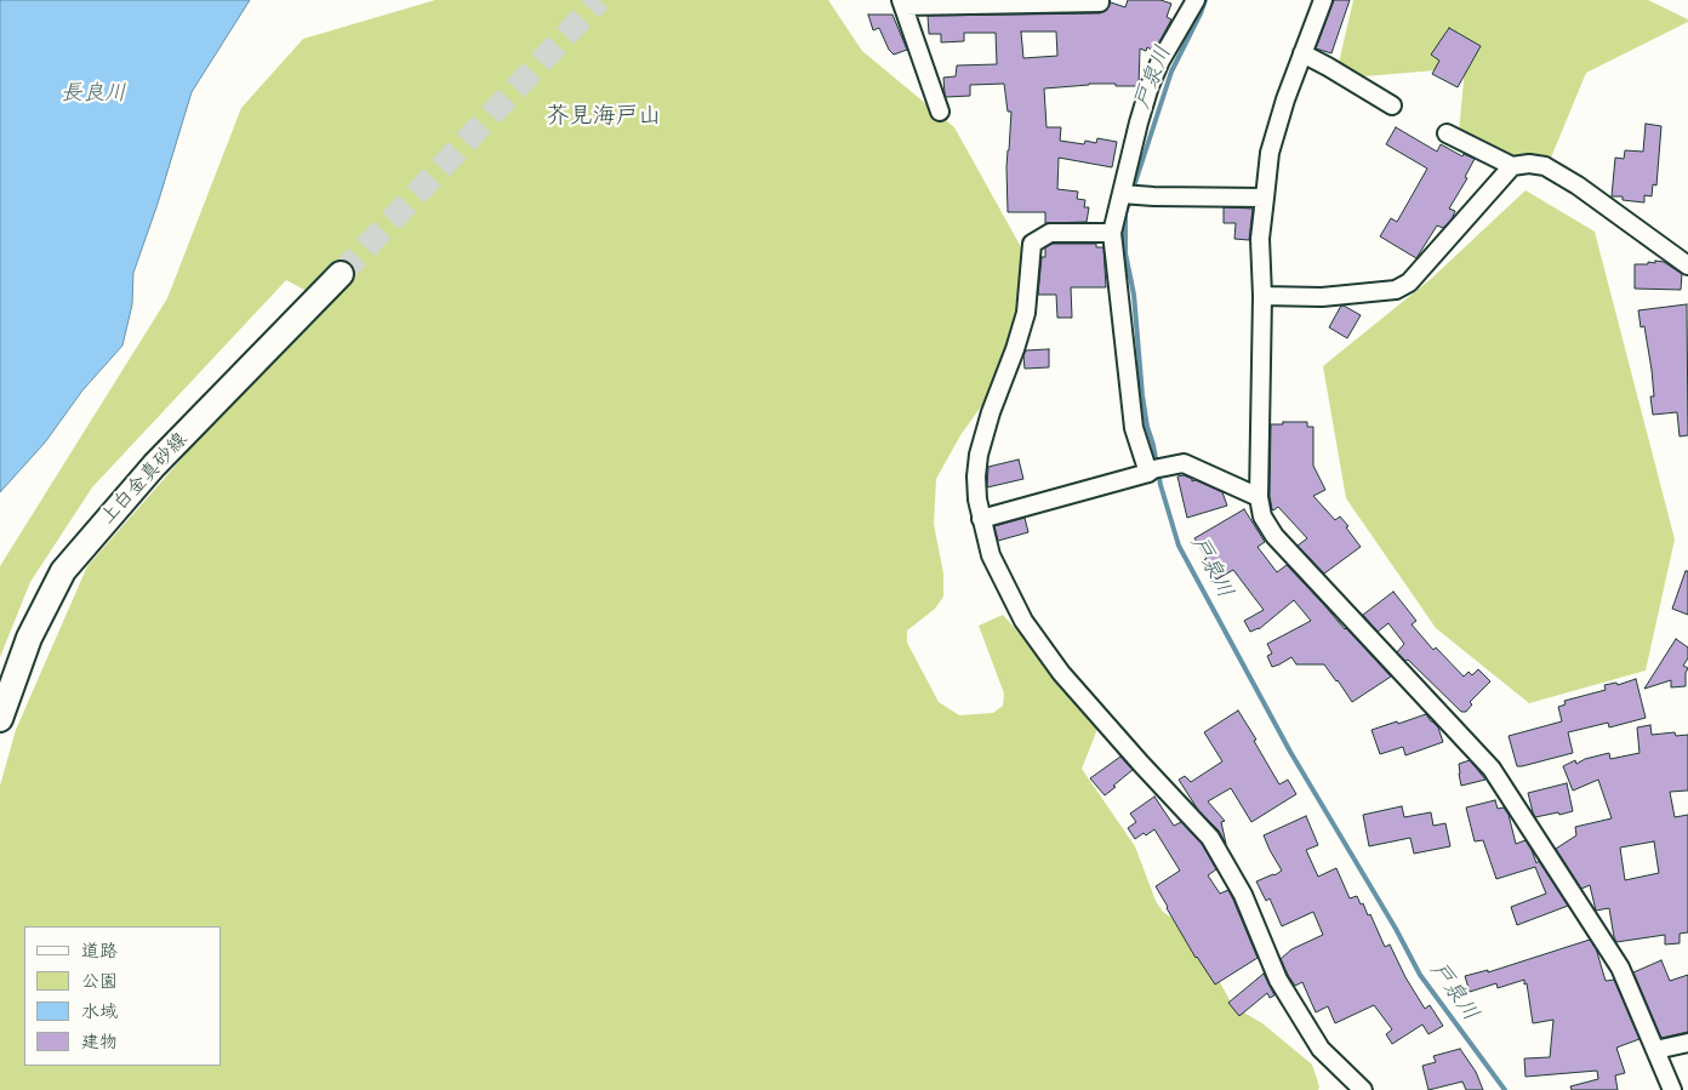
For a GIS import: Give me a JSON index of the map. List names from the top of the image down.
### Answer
{
  "streets": {
    "main road": ["上白金真砂線"]
  },
  "districts": ["芥見海戸山"],
  "water": ["戸泉川", "長良川"],
  "legend": [
    "道路",
    "公園",
    "水域",
    "建物"
  ]
}
